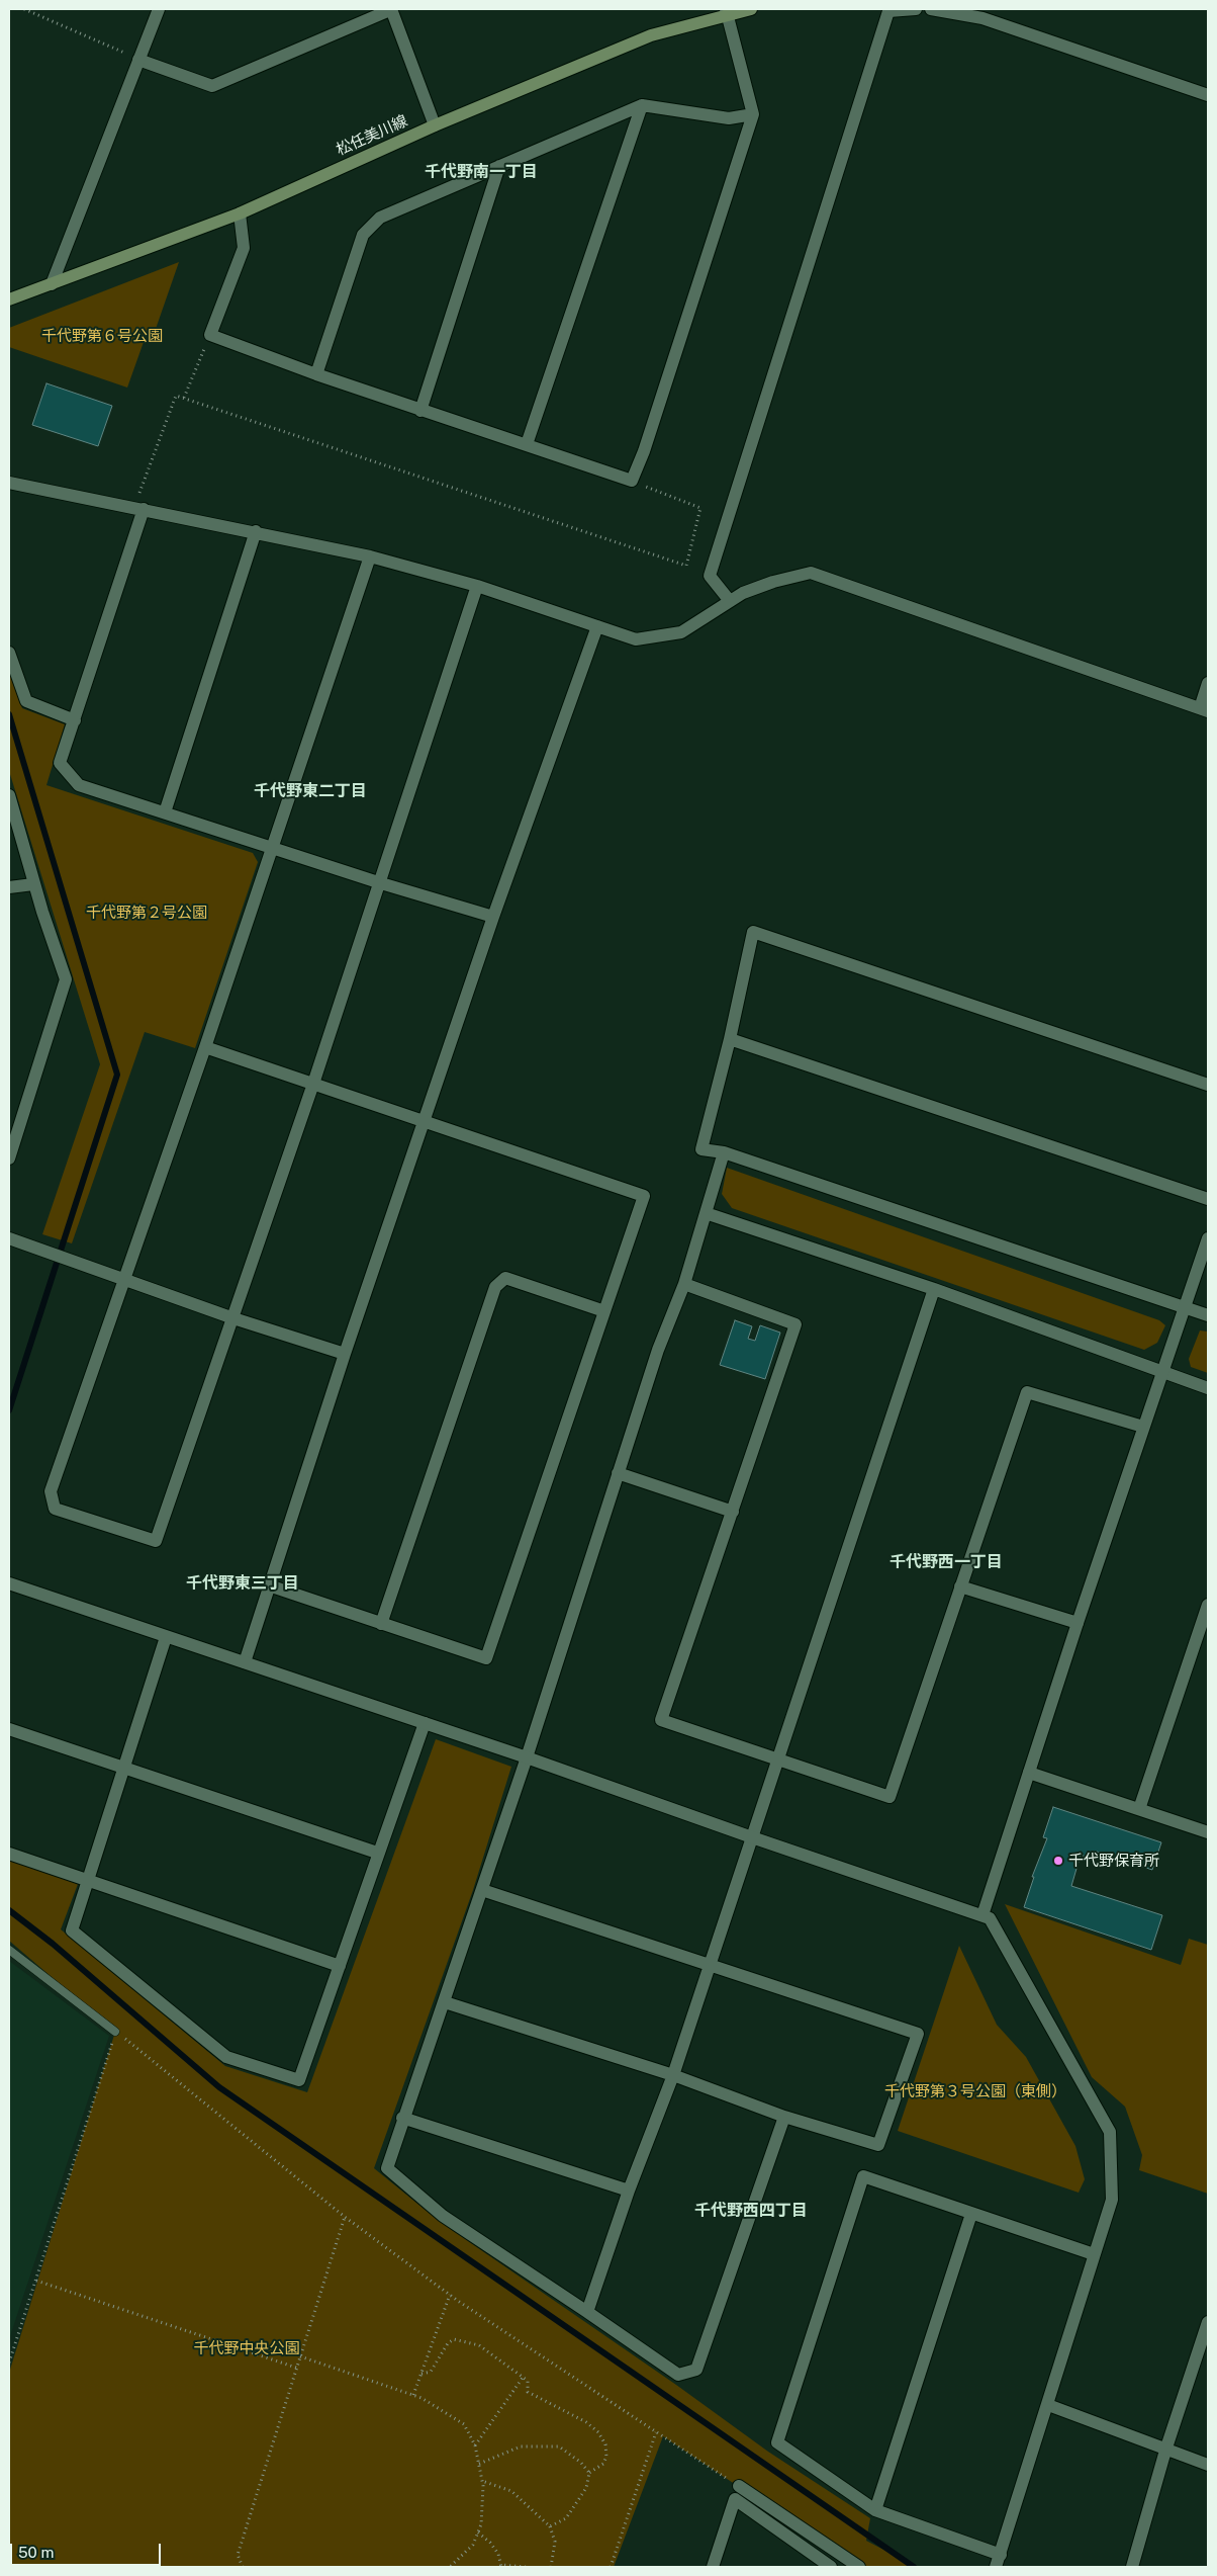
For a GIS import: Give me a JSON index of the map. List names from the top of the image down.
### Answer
{
  "streets": {
    "main road": ["松任美川線"]
  },
  "districts": [
    "千代野南一丁目",
    "千代野東二丁目",
    "千代野西一丁目",
    "千代野東三丁目",
    "千代野西四丁目"
  ],
  "parks": [
    "千代野第６号公園",
    "千代野第２号公園",
    "千代野第３号公園（東側）",
    "千代野中央公園"
  ],
  "places": ["千代野保育所"],
  "scale_bar": "50 m"
}
